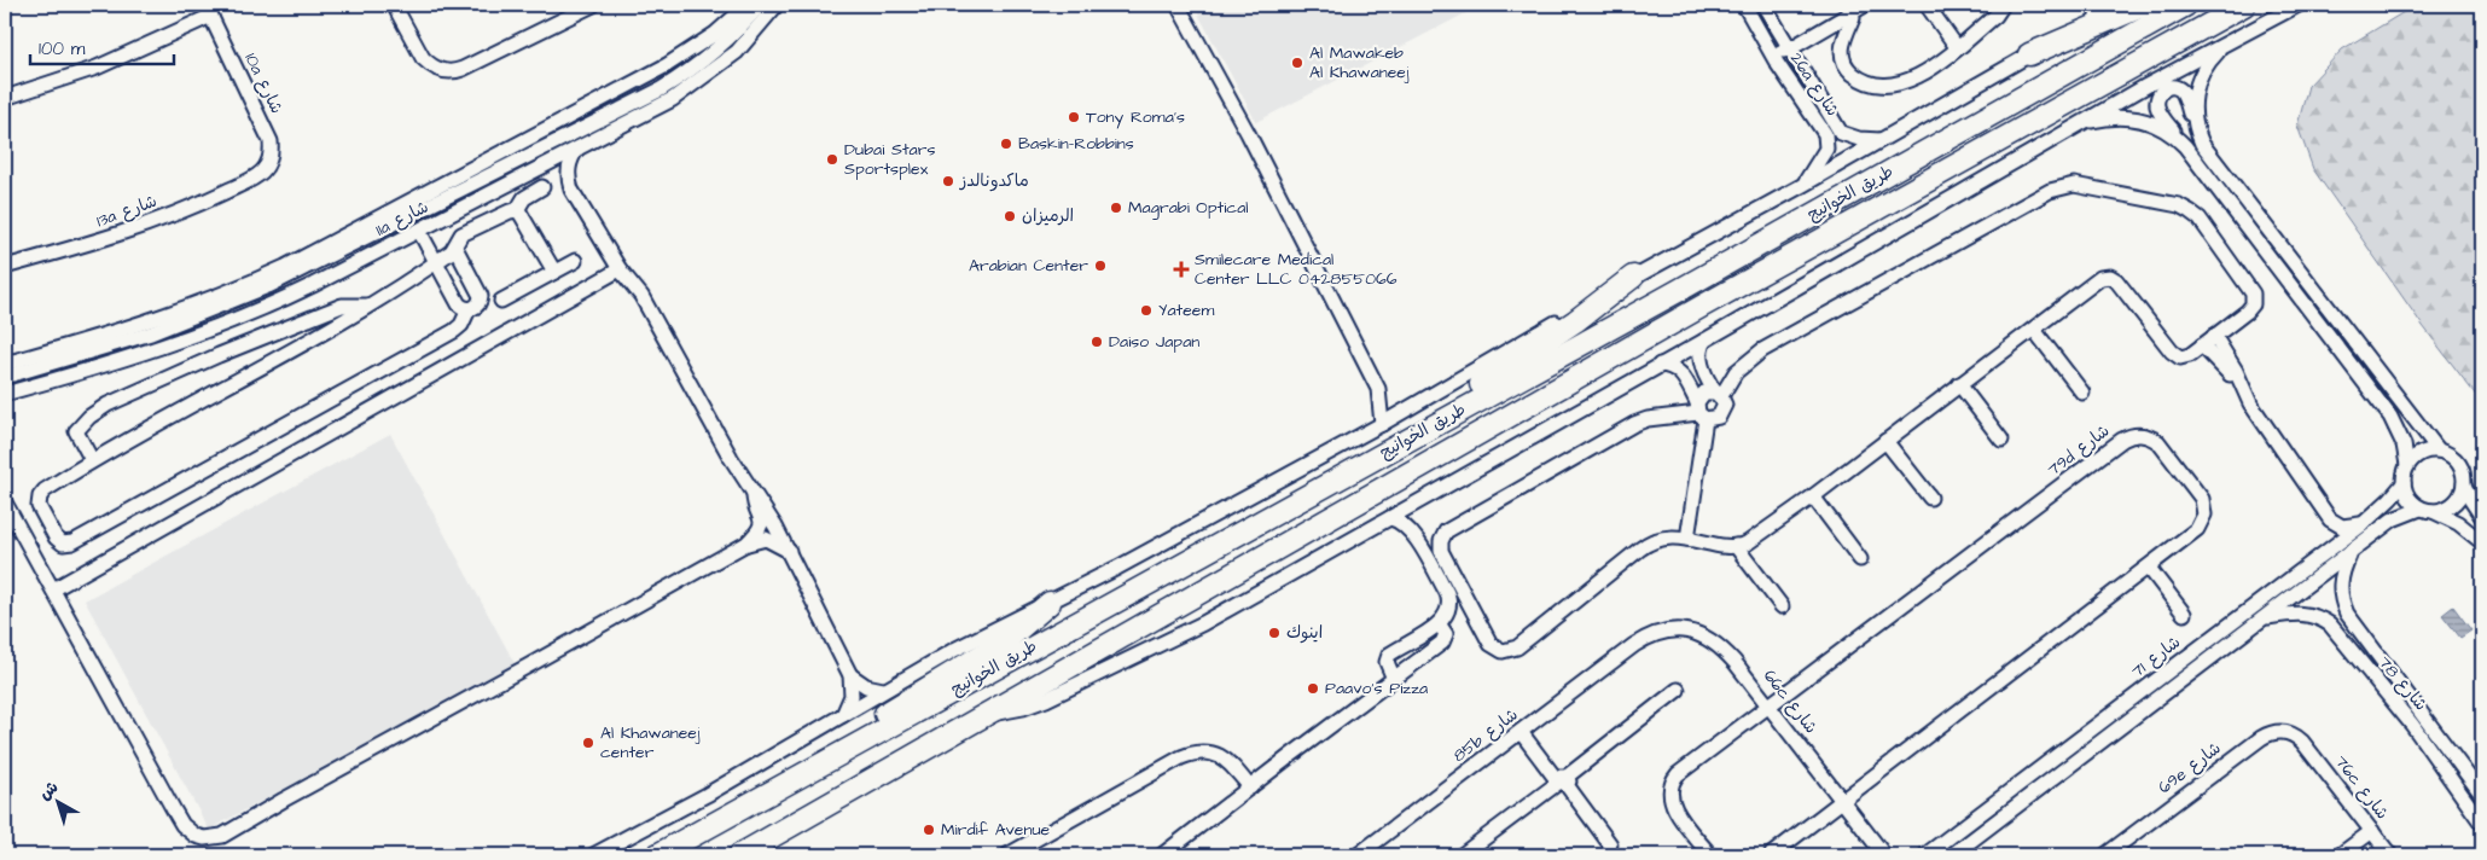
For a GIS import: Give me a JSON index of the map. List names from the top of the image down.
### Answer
{
  "streets": {
    "highway": ["طريق الخوانيج"],
    "street": [
      "10a شارع",
      "26a شارع",
      "13a شارع",
      "11a شارع",
      "79d شارع",
      "شارع 71",
      "شارع 78",
      "66c شارع",
      "85b شارع",
      "69e شارع",
      "76c شارع"
    ]
  },
  "crossings": [
    ["10a شارع", "13a شارع"],
    ["79d شارع", "66c شارع"],
    ["شارع 71", "شارع 78"],
    ["66c شارع", "85b شارع"],
    ["69e شارع", "76c شارع"]
  ],
  "places": {
    "other": [
      "Al Mawakeb Al Khawaneej",
      "Tony Roma's",
      "Baskin-Robbins",
      "Dubai Stars Sportsplex",
      "ماكدونالدز",
      "Magrabi Optical",
      "الرميزان",
      "Arabian Center",
      "Yateem",
      "Daiso Japan",
      "اينوك",
      "Paavo's Pizza",
      "Al Khawaneej center",
      "Mirdif Avenue"
    ],
    "health": ["Smilecare Medical Center LLC 042855066"]
  },
  "scale_bar": "100 m",
  "north": "top left"
}
